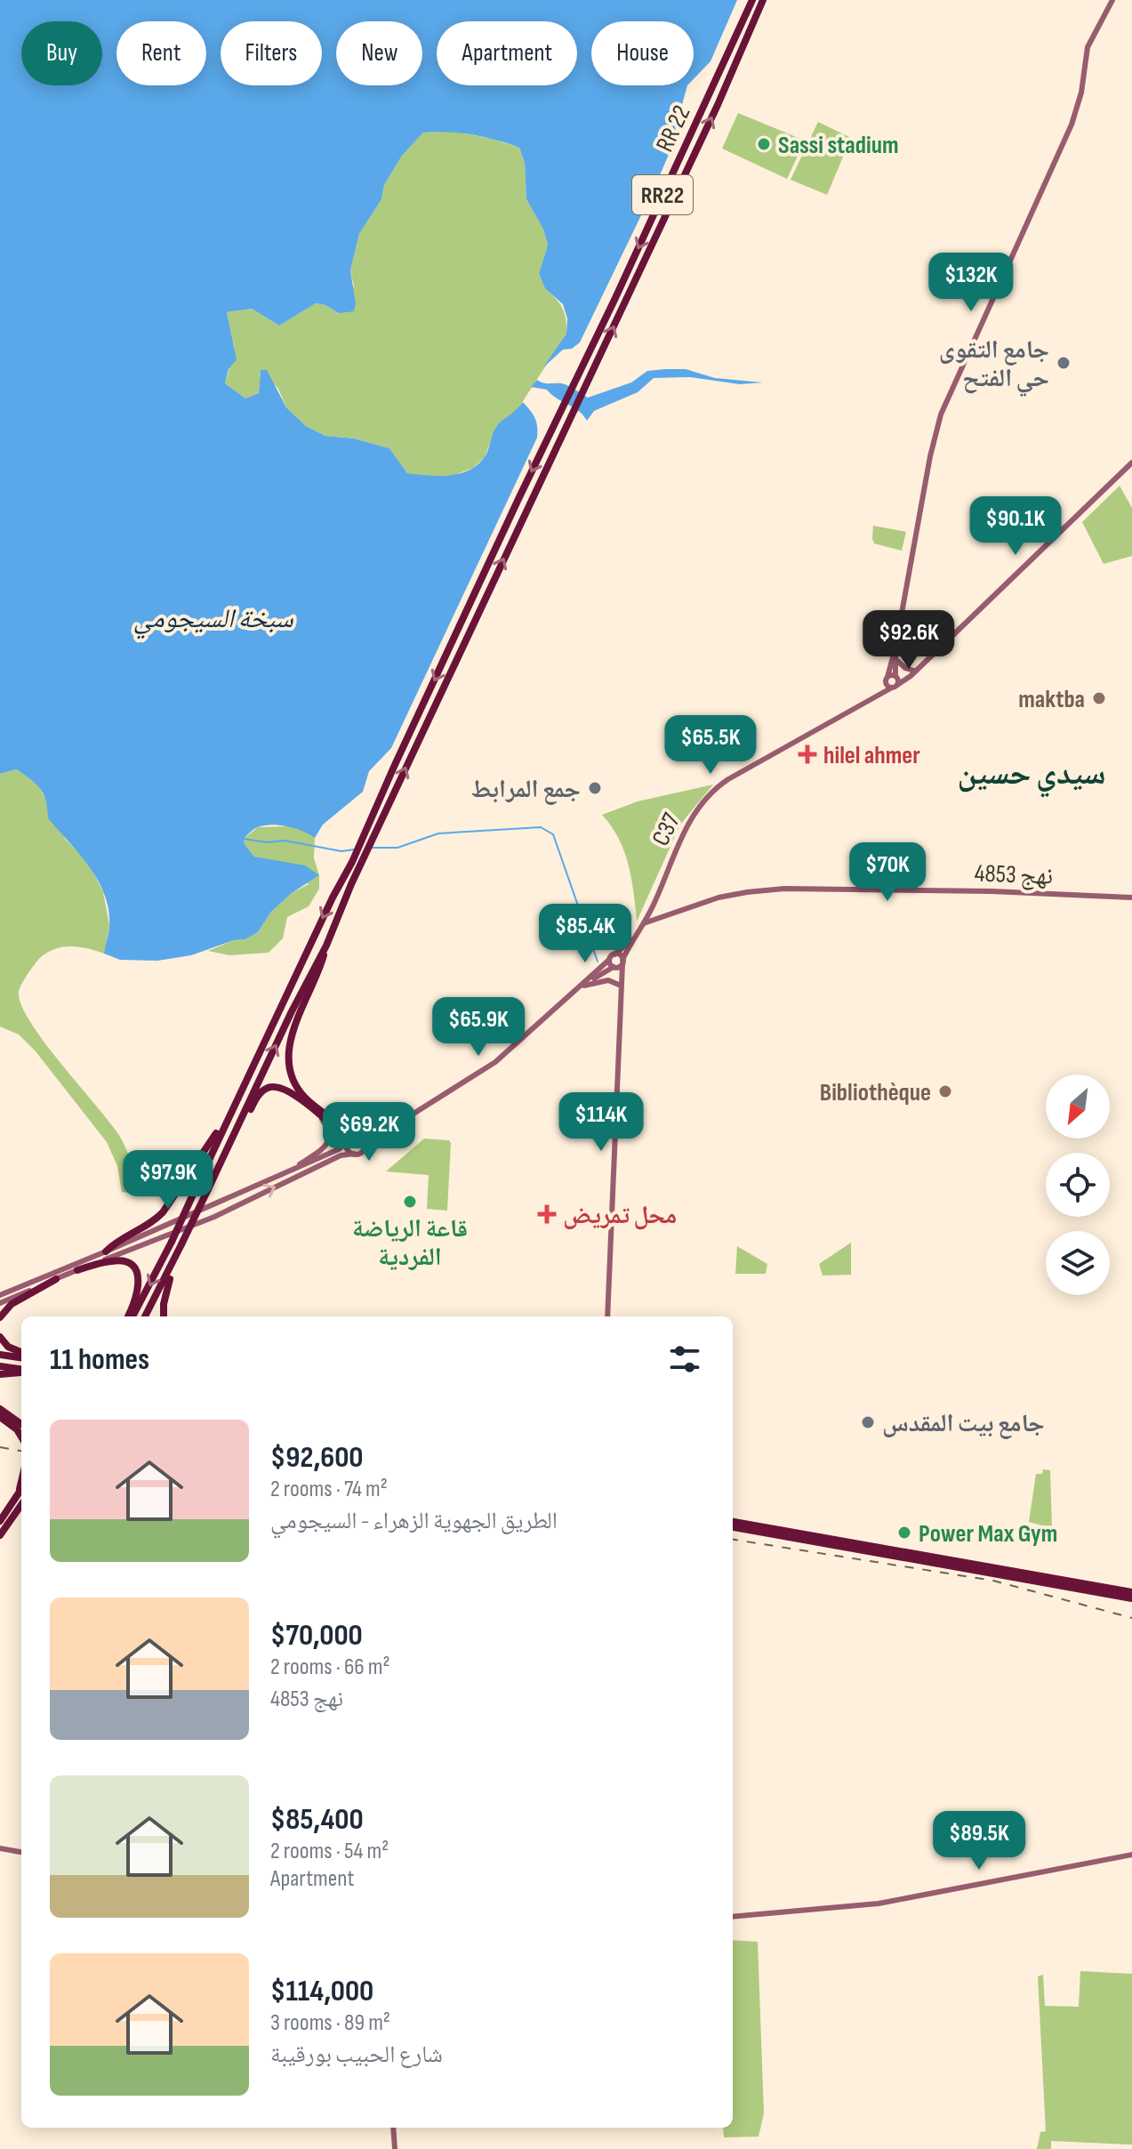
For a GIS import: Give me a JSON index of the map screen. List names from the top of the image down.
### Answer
{
  "streets": {
    "highway": ["RR 22", "RR22"],
    "main road": ["C37", "نهج 4853"]
  },
  "crossings": [
    ["C37", "نهج 4853"]
  ],
  "districts": ["سيدي حسين"],
  "water": ["سبخة السيجومي"],
  "places": {
    "other": [
      "Sassi stadium",
      "جامع التقوى حي الفتح",
      "maktba",
      "جمع المرابط",
      "Bibliothèque",
      "قاعة الرياضة الفردية",
      "جامع بيت المقدس",
      "Power Max Gym"
    ],
    "health": ["hilel ahmer", "محل تمريض"]
  },
  "north": "bottom left",
  "page": {
    "chip": [
      "Buy",
      "Rent",
      "Filters",
      "New",
      "Apartment",
      "House"
    ],
    "price": [
      "$132K",
      "$90.1K",
      "$92.6K",
      "$65.5K",
      "$70K",
      "$85.4K",
      "$65.9K",
      "$114K",
      "$69.2K",
      "$97.9K",
      "$89.5K"
    ],
    "heading": "11 homes",
    "list": [
      {
        "name": "$92,600",
        "note": "2 rooms · 74 m² · الطريق الجهوية الزهراء - السيجومي"
      },
      {
        "name": "$70,000",
        "note": "2 rooms · 66 m² · نهج 4853"
      },
      {
        "name": "$85,400",
        "note": "2 rooms · 54 m² · Apartment"
      },
      {
        "name": "$114,000",
        "note": "3 rooms · 89 m² · شارع الحبيب بورقيبة"
      }
    ]
  }
}
